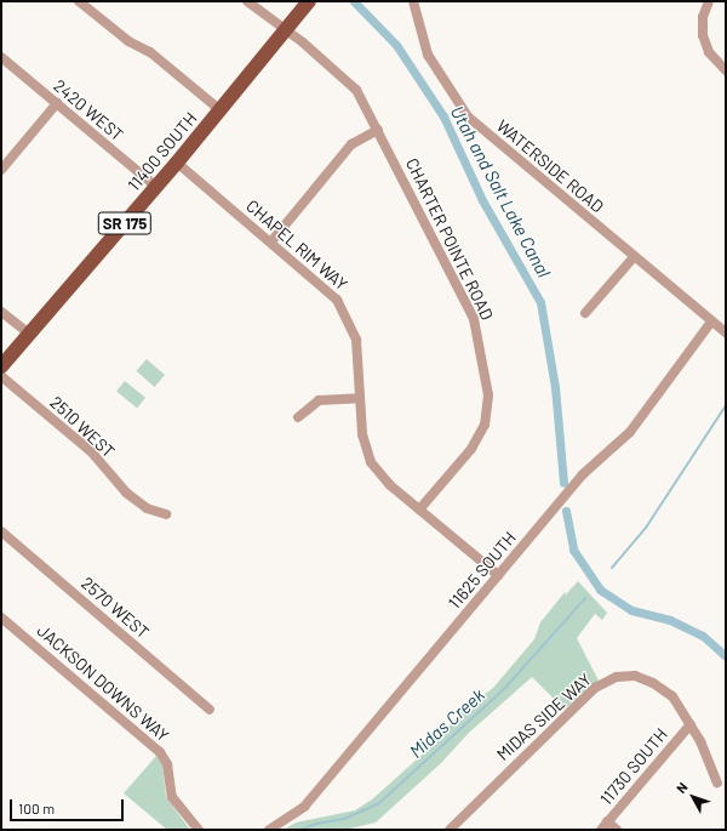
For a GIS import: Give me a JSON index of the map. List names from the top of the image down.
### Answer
{
  "streets": {
    "main road": ["11400 SOUTH", "SR 175"],
    "street": [
      "2420 WEST",
      "WATERSIDE ROAD",
      "CHARTER POINTE ROAD",
      "CHAPEL RIM WAY",
      "2510 WEST",
      "11625 SOUTH",
      "2570 WEST",
      "JACKSON DOWNS WAY",
      "MIDAS SIDE WAY",
      "11730 SOUTH"
    ]
  },
  "crossings": [
    ["2420 WEST", "11400 SOUTH"],
    ["11400 SOUTH", "CHARTER POINTE ROAD"],
    ["11400 SOUTH", "CHAPEL RIM WAY"],
    ["WATERSIDE ROAD", "11625 SOUTH"],
    ["CHARTER POINTE ROAD", "CHAPEL RIM WAY"],
    ["CHAPEL RIM WAY", "11625 SOUTH"],
    ["MIDAS SIDE WAY", "11730 SOUTH"]
  ],
  "water": ["Utah and Salt Lake Canal", "Midas Creek"],
  "scale_bar": "100 m",
  "north": "top left"
}
